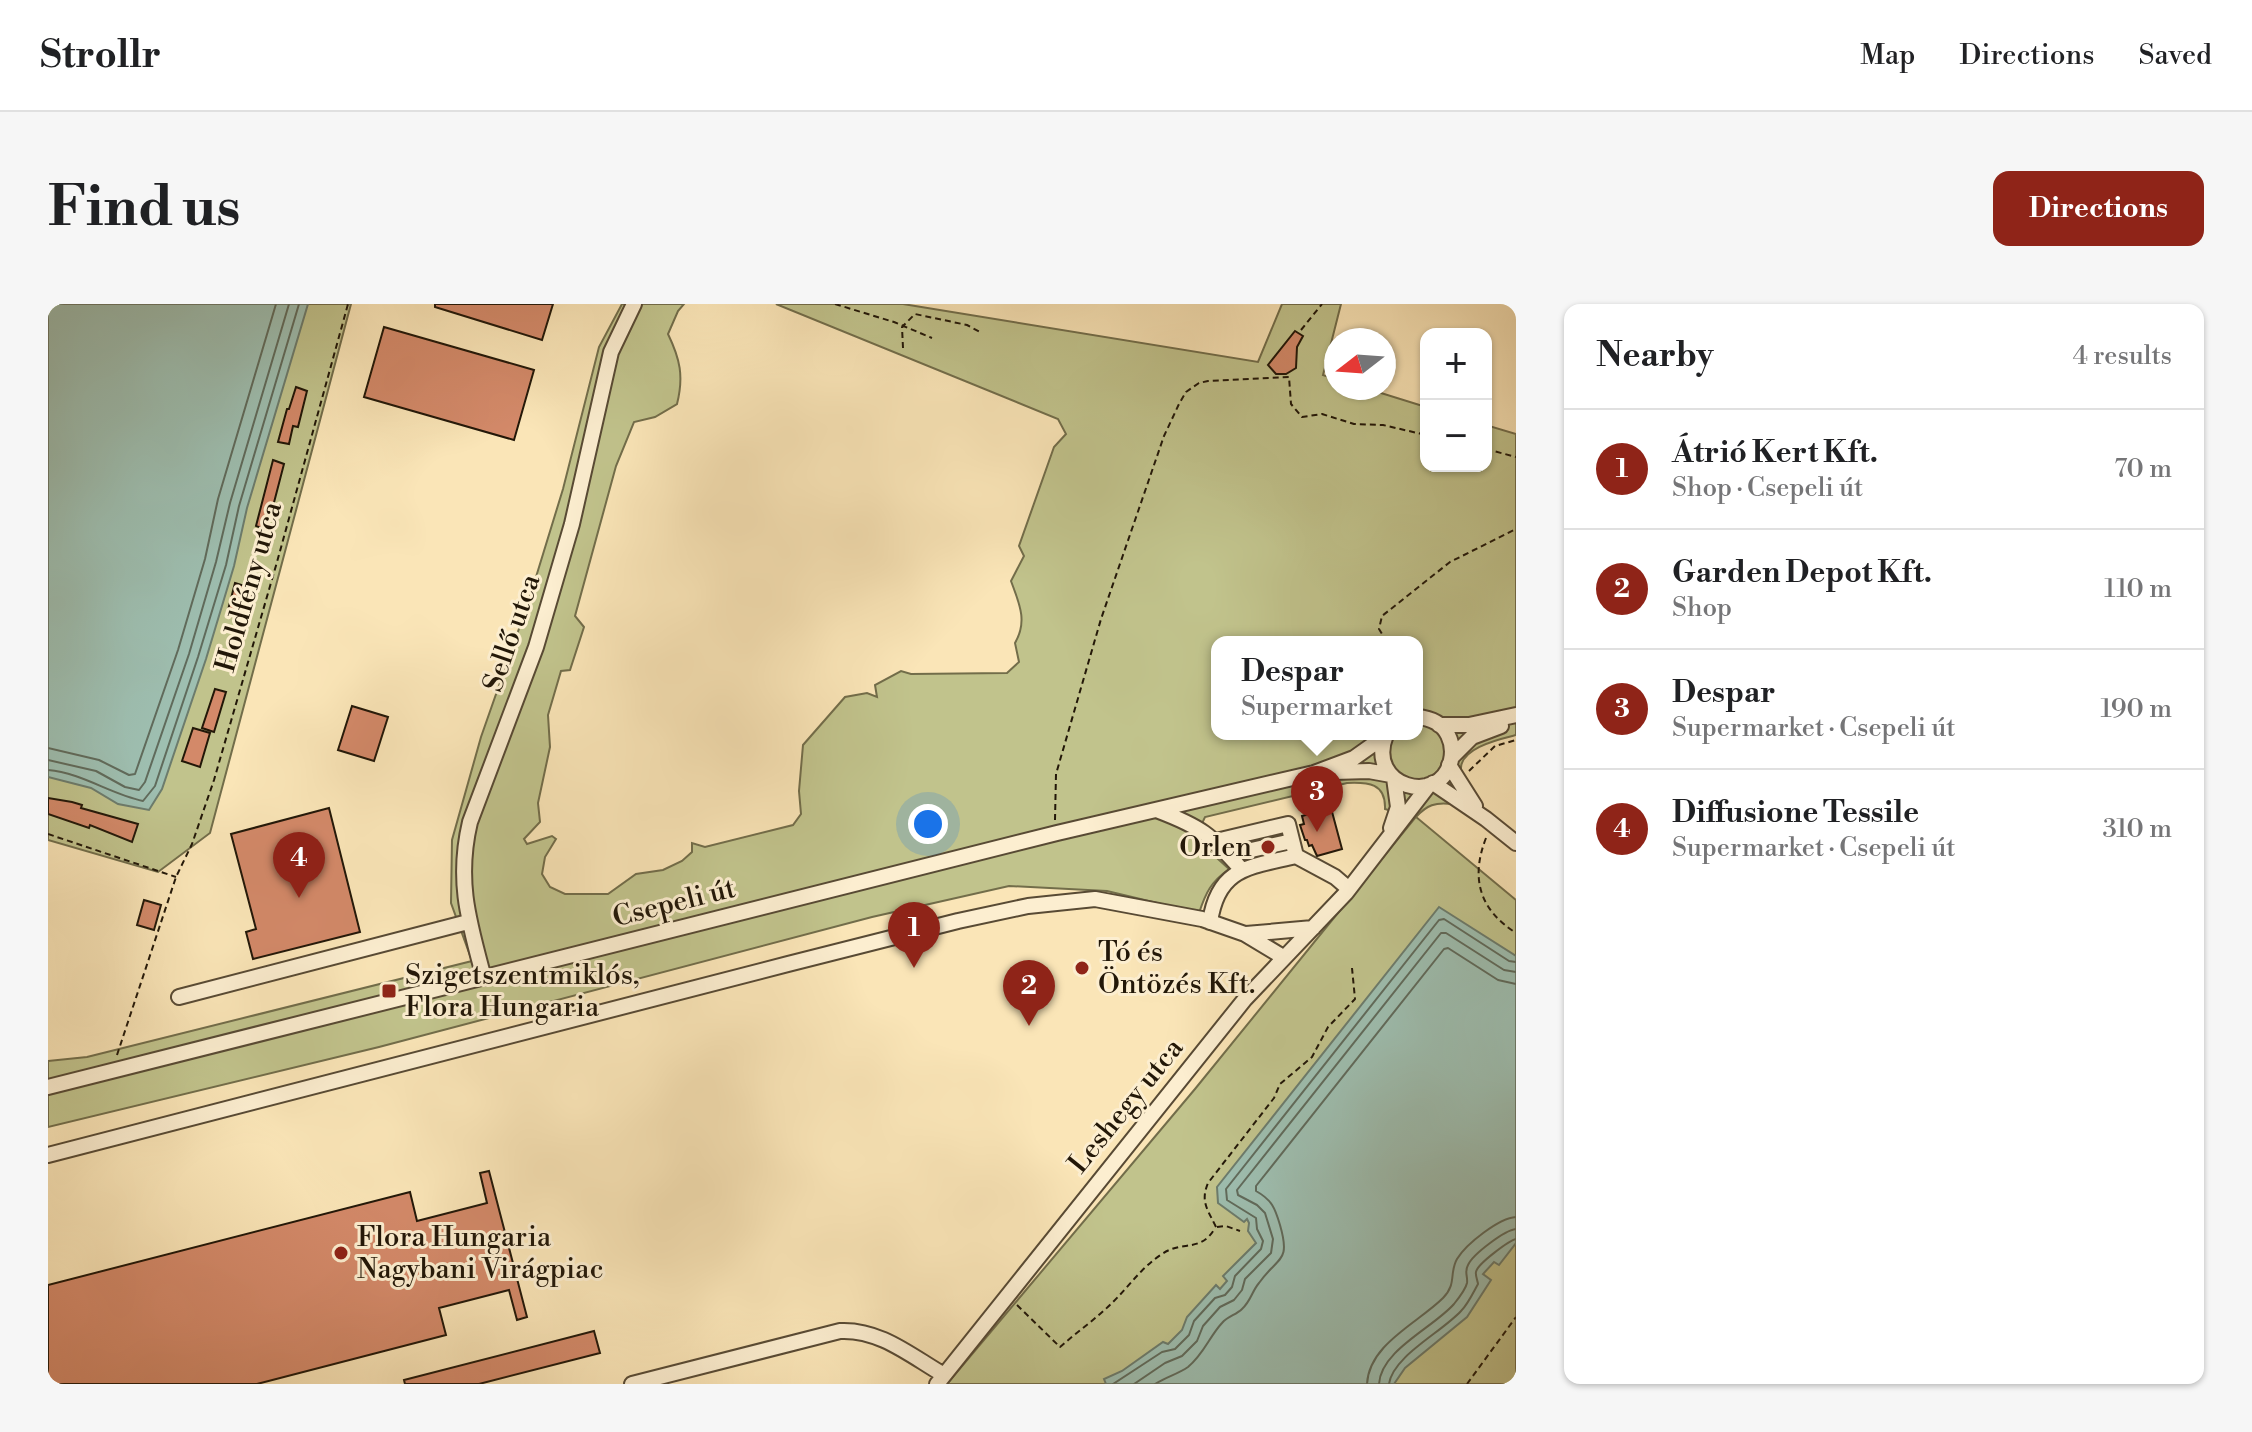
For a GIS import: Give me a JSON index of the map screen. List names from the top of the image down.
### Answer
{
  "streets": {
    "street": ["Sellő utca", "Csepeli út", "Leshegy utca"],
    "path": ["Holdfény utca"]
  },
  "crossings": [
    ["Holdfény utca", "Csepeli út"],
    ["Sellő utca", "Csepeli út"],
    ["Csepeli út", "Leshegy utca"]
  ],
  "places": {
    "other": ["Orlen", "Tó és Öntözés Kft.", "Flora Hungaria Nagybani Virágpiac"],
    "transit": ["Szigetszentmiklós, Flora Hungaria"]
  },
  "north": "left",
  "page": {
    "header": "Strollr",
    "nav": ["Map", "Directions", "Saved"],
    "buttons": "Directions",
    "title": "Find us",
    "heading": ["Nearby", "4 results"],
    "map_buttons": ["+", "−"],
    "list": [
      {
        "mark": "1",
        "name": "Átrió Kert Kft.",
        "note": "Shop · Csepeli út",
        "value": "70 m"
      },
      {
        "mark": "2",
        "name": "Garden Depot Kft.",
        "note": "Shop",
        "value": "110 m"
      },
      {
        "mark": "3",
        "name": "Despar",
        "note": "Supermarket · Csepeli út",
        "value": "190 m"
      },
      {
        "mark": "4",
        "name": "Diffusione Tessile",
        "note": "Supermarket · Csepeli út",
        "value": "310 m"
      }
    ],
    "popup": ["Despar", "Supermarket"],
    "pins": [
      "3",
      "4",
      "1",
      "2"
    ]
  }
}
